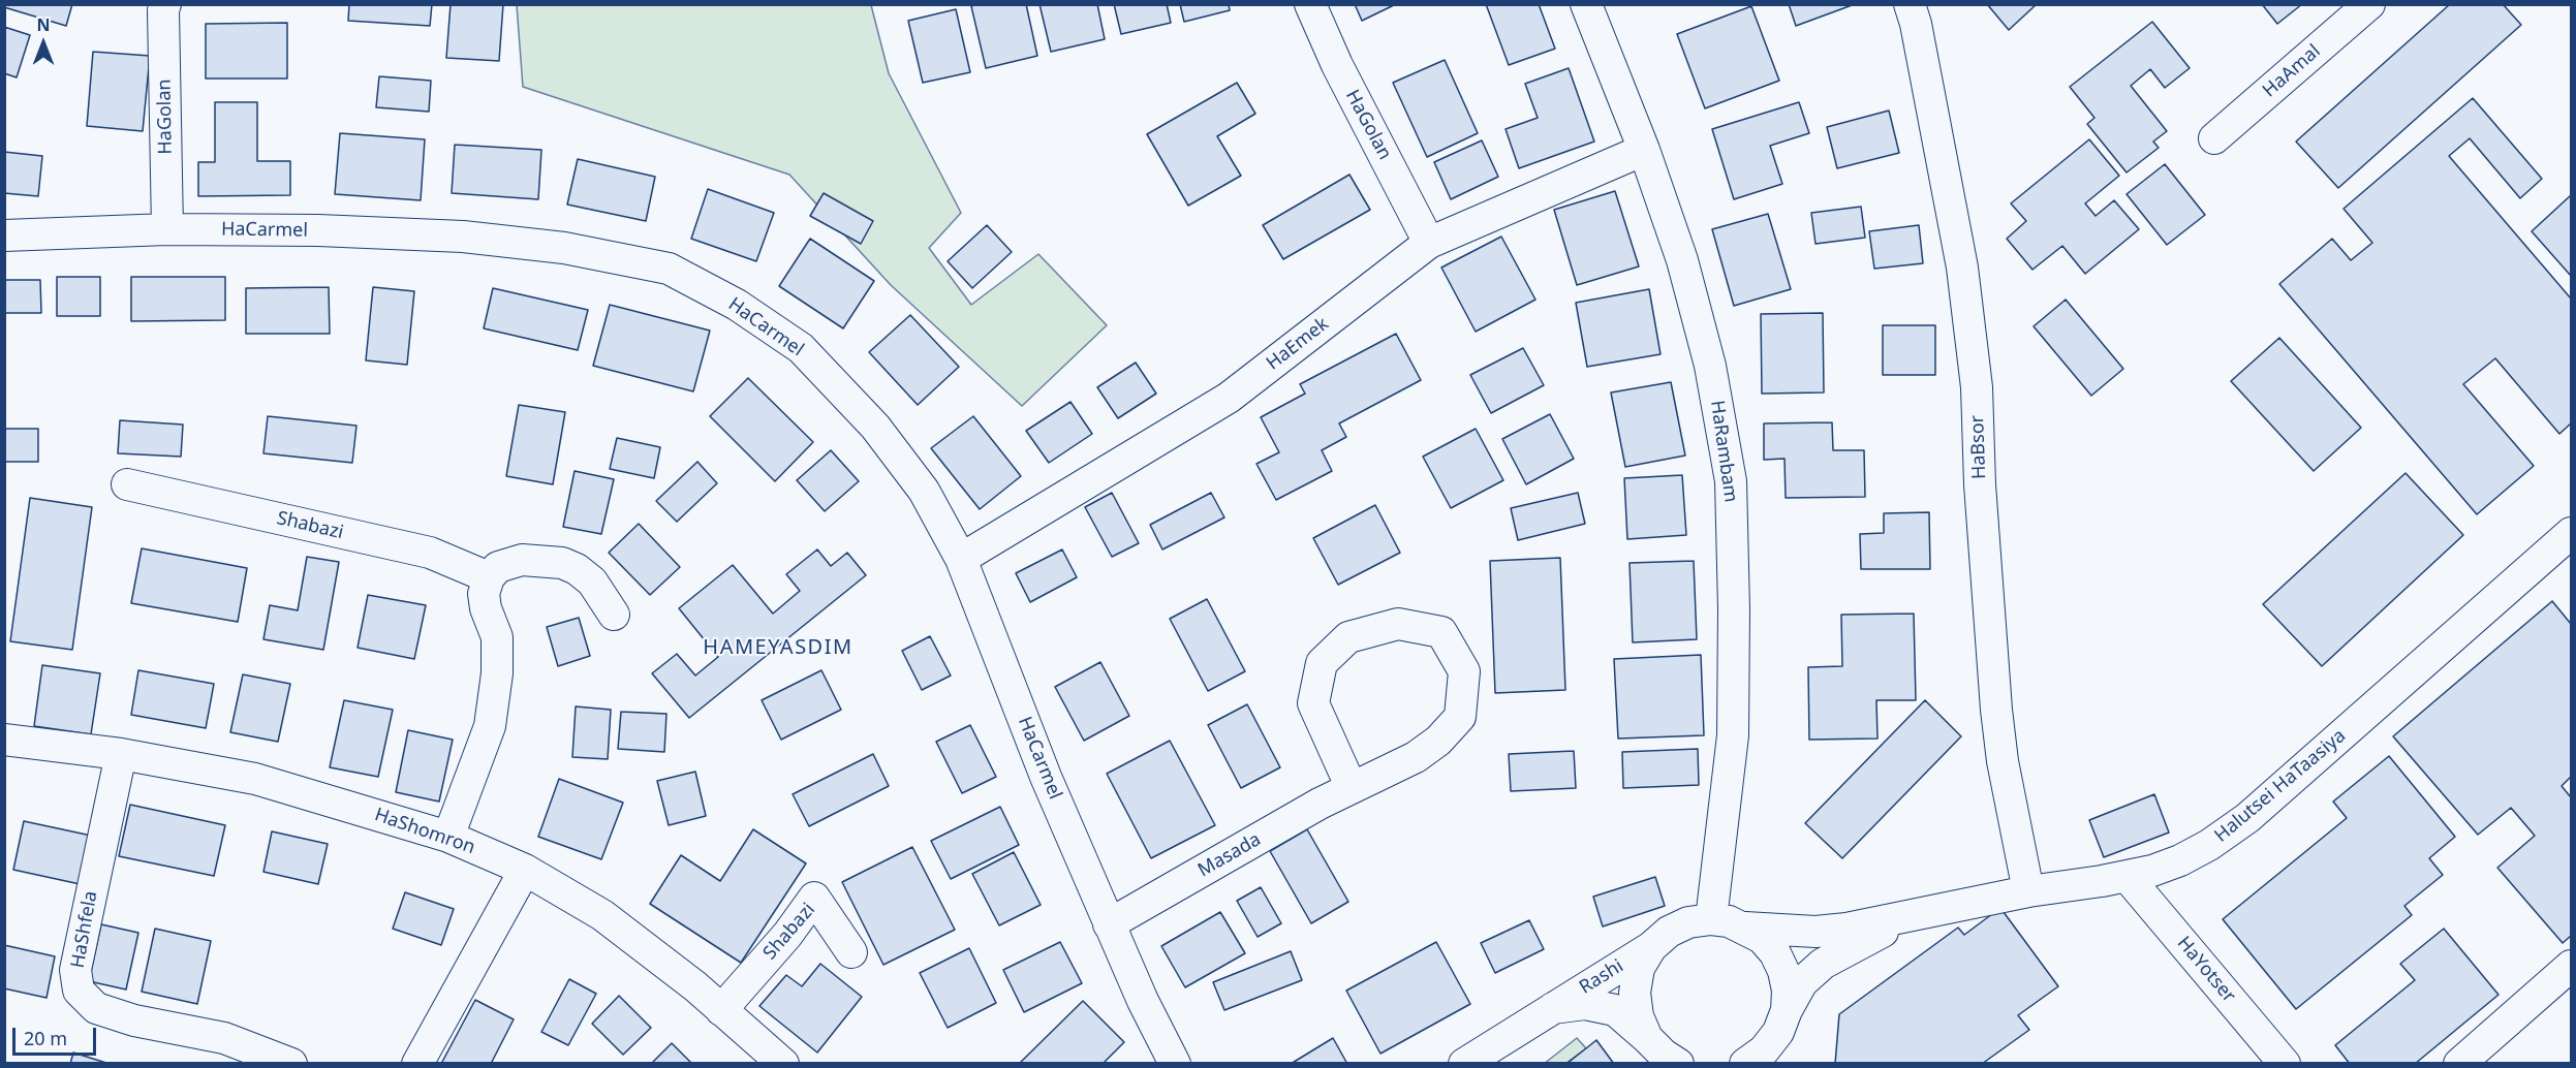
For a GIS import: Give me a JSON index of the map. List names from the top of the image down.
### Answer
{
  "streets": {
    "street": [
      "HaAmal",
      "HaGolan",
      "HaCarmel",
      "HaEmek",
      "HaBsor",
      "HaRambam",
      "Shabazi",
      "Halutsei HaTaasiya",
      "HaShomron",
      "Masada",
      "HaShfela",
      "HaYotser",
      "Rashi"
    ]
  },
  "crossings": [
    ["HaGolan", "HaCarmel"],
    ["HaGolan", "HaEmek"],
    ["HaCarmel", "HaEmek"],
    ["HaCarmel", "Masada"],
    ["HaEmek", "HaRambam"],
    ["HaBsor", "Halutsei HaTaasiya"],
    ["HaRambam", "Rashi"],
    ["Shabazi", "HaShomron"],
    ["Halutsei HaTaasiya", "HaYotser"],
    ["HaShomron", "HaShfela"]
  ],
  "districts": ["HAMEYASDIM"],
  "scale_bar": "20 m",
  "north": "top"
}
